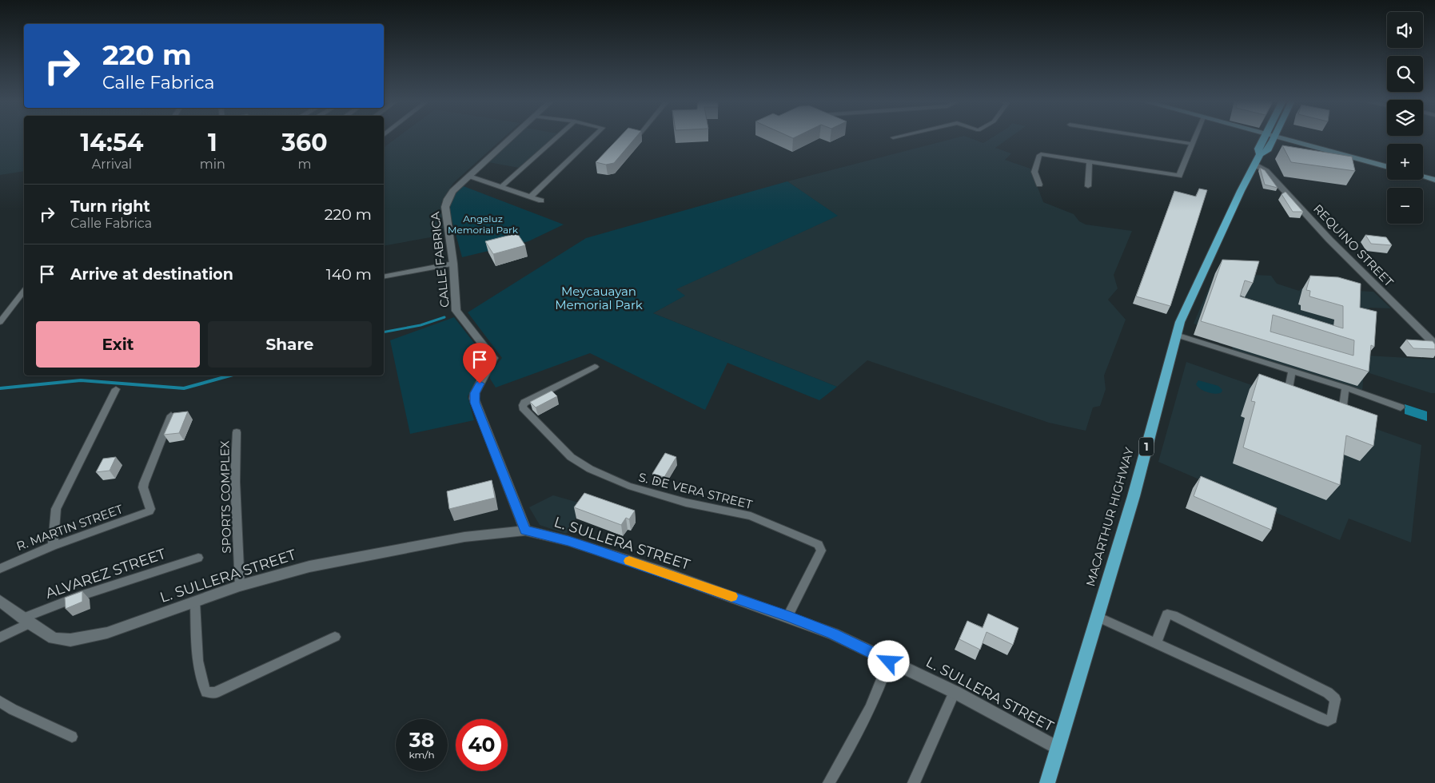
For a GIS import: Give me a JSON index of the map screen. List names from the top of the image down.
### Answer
{
  "streets": {
    "highway": ["1", "MACARTHUR HIGHWAY"],
    "street": [
      "REQUINO STREET",
      "CALLE FABRICA",
      "S. DE VERA STREET",
      "SPORTS COMPLEX",
      "R. MARTIN STREET",
      "L. SULLERA STREET",
      "ALVAREZ STREET"
    ]
  },
  "crossings": [
    ["REQUINO STREET", "MACARTHUR HIGHWAY"],
    ["CALLE FABRICA", "L. SULLERA STREET"],
    ["S. DE VERA STREET", "L. SULLERA STREET"],
    ["SPORTS COMPLEX", "L. SULLERA STREET"],
    ["MACARTHUR HIGHWAY", "L. SULLERA STREET"],
    ["L. SULLERA STREET", "ALVAREZ STREET"]
  ],
  "parks": ["Angeluz Memorial Park", "Meycauayan Memorial Park"],
  "page": {
    "map_buttons": ["+", "−"],
    "turn": ["220 m", "Calle Fabrica"],
    "eta": [
      "14:54",
      "Arrival",
      "1",
      "min",
      "360",
      "m"
    ],
    "list": [
      {
        "name": "Turn right",
        "note": "Calle Fabrica",
        "value": "220 m"
      },
      {
        "name": "Arrive at destination",
        "value": "140 m"
      }
    ],
    "buttons": ["Exit", "Share"],
    "speed": "38 km/h",
    "limit": "40"
  }
}
